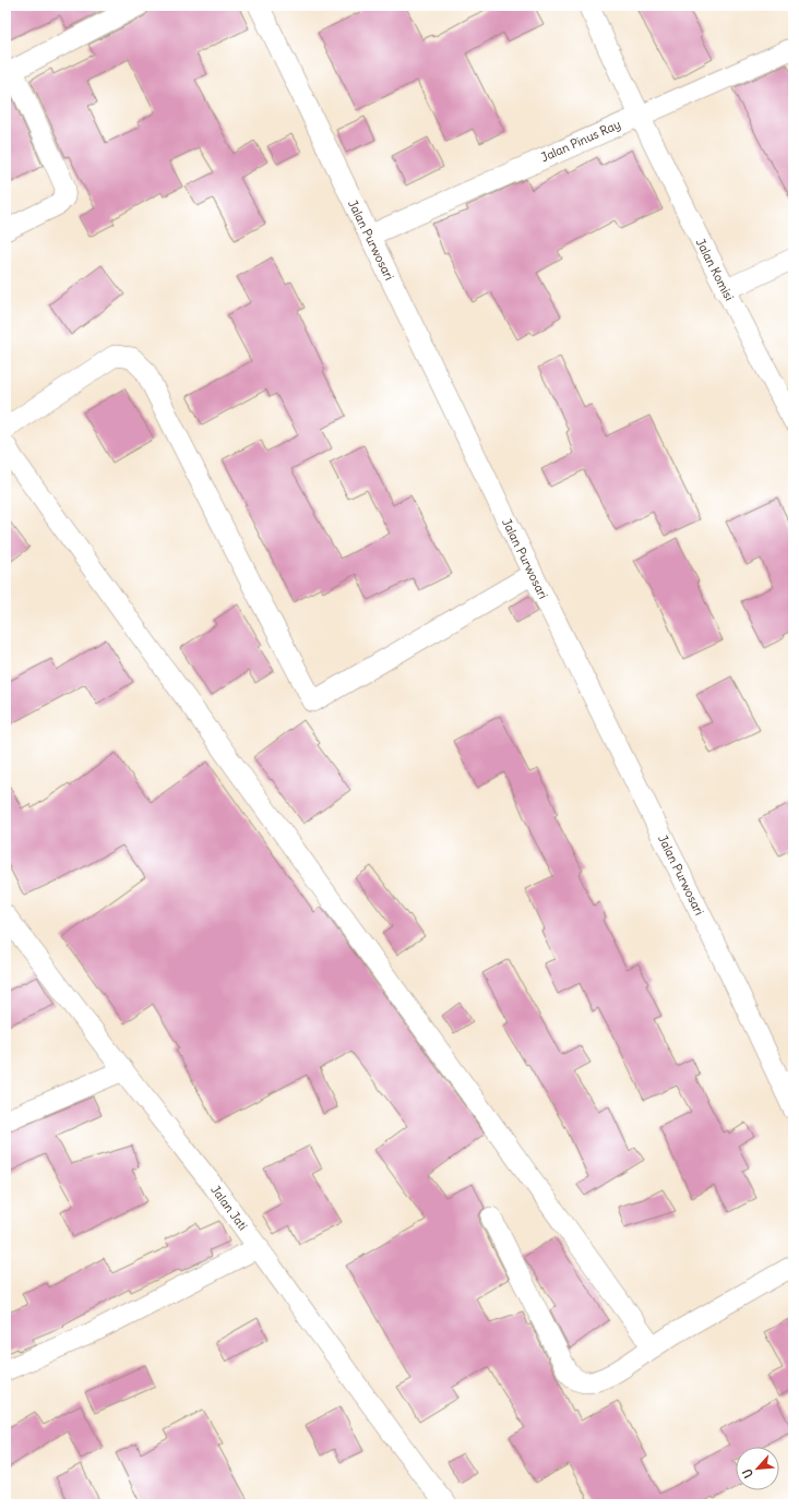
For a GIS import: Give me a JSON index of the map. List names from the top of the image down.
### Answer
{
  "streets": {
    "street": [
      "Jalan Pinus Ray",
      "Jalan Purwosari",
      "Jalan Komisi",
      "Jalan Jati"
    ]
  },
  "crossings": [
    ["Jalan Pinus Ray", "Jalan Purwosari"],
    ["Jalan Pinus Ray", "Jalan Komisi"]
  ],
  "north": "bottom left"
}
